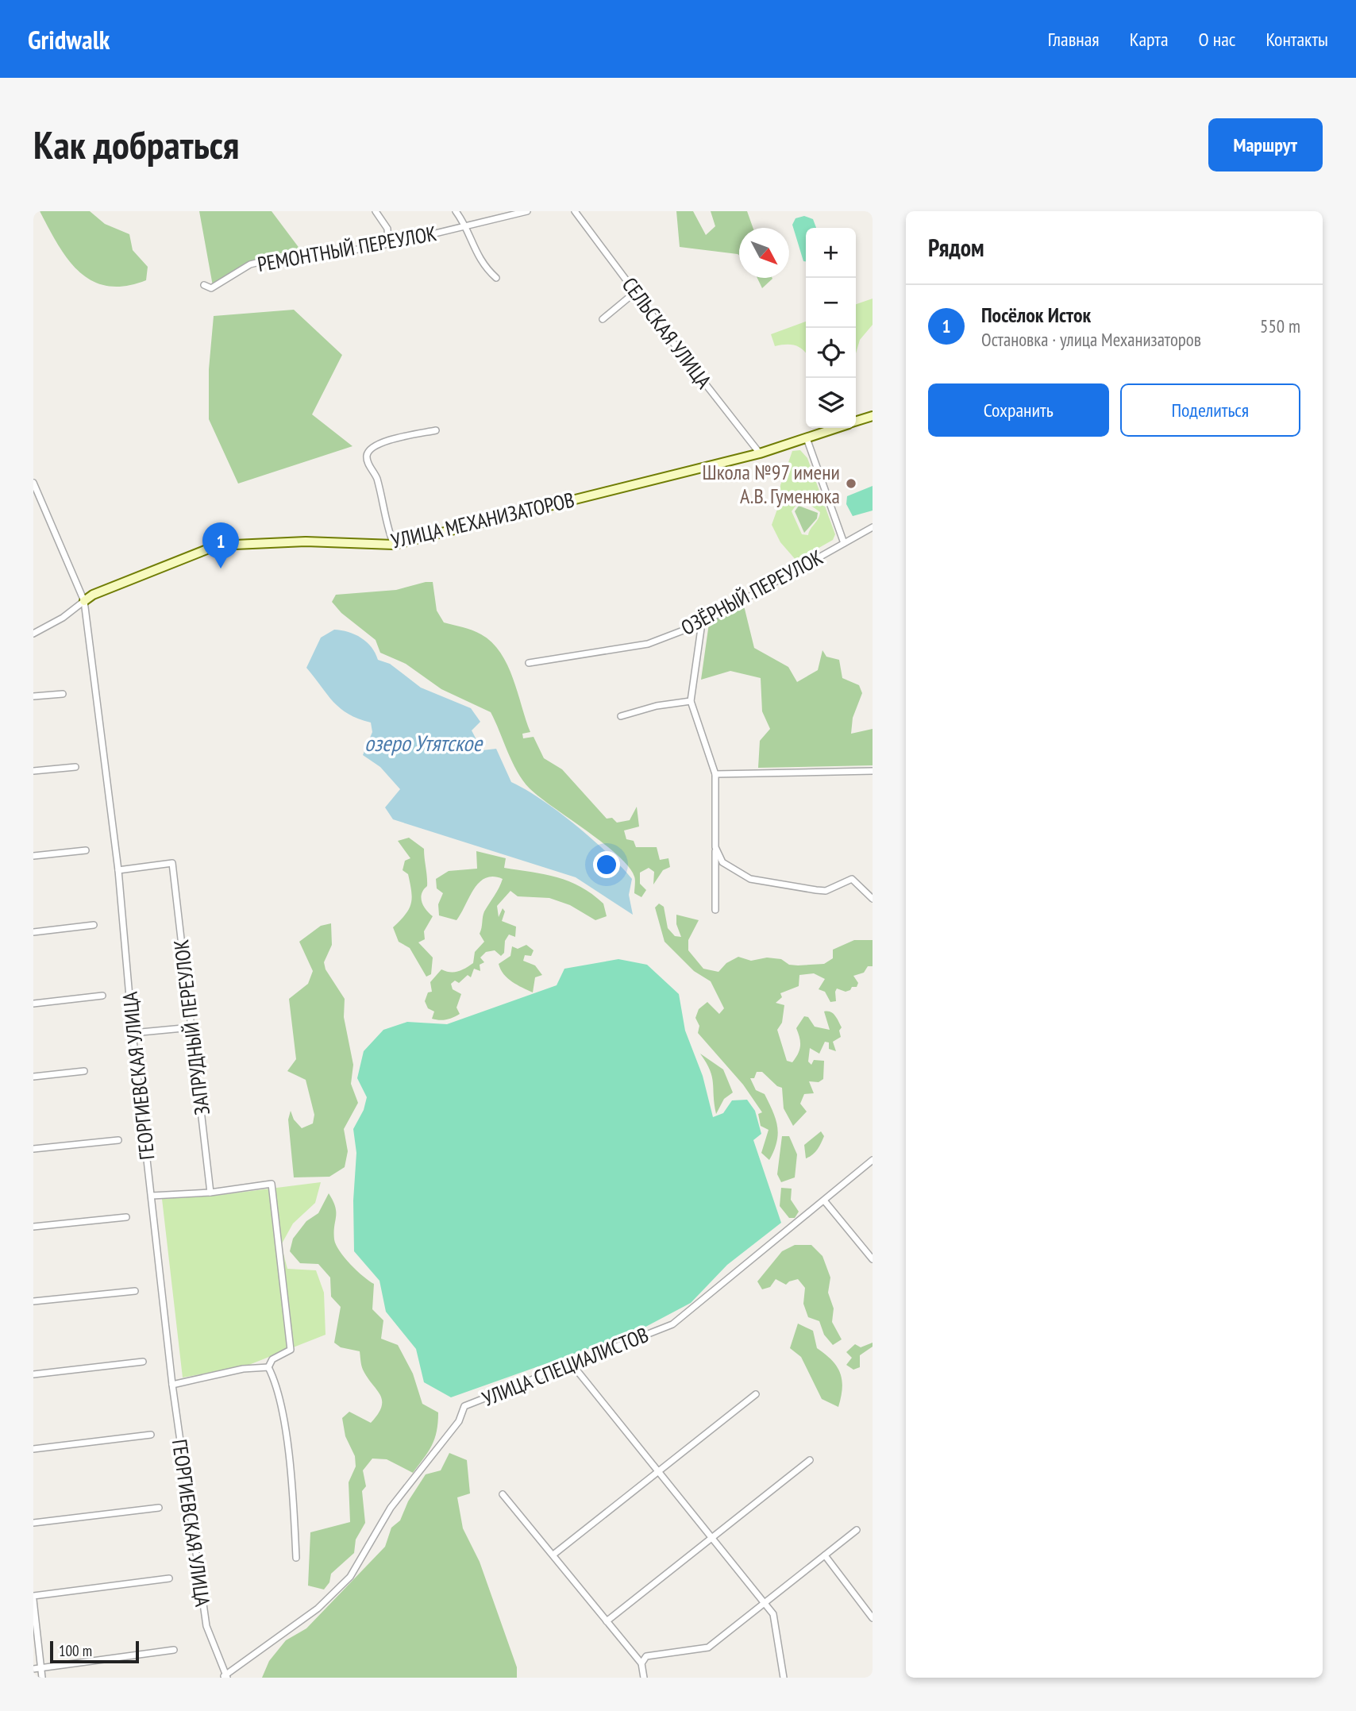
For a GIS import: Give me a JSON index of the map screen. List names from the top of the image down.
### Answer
{
  "streets": {
    "street": [
      "РЕМОНТНЫЙ ПЕРЕУЛОК",
      "СЕЛЬСКАЯ УЛИЦА",
      "УЛИЦА МЕХАНИЗАТОРОВ",
      "ОЗЁРНЫЙ ПЕРЕУЛОК",
      "ЗАПРУДНЫЙ ПЕРЕУЛОК",
      "ГЕОРГИЕВСКАЯ УЛИЦА",
      "УЛИЦА СПЕЦИАЛИСТОВ"
    ]
  },
  "crossings": [
    ["СЕЛЬСКАЯ УЛИЦА", "УЛИЦА МЕХАНИЗАТОРОВ"],
    ["УЛИЦА МЕХАНИЗАТОРОВ", "ГЕОРГИЕВСКАЯ УЛИЦА"],
    ["ЗАПРУДНЫЙ ПЕРЕУЛОК", "ГЕОРГИЕВСКАЯ УЛИЦА"],
    ["ГЕОРГИЕВСКАЯ УЛИЦА", "УЛИЦА СПЕЦИАЛИСТОВ"]
  ],
  "water": ["озеро Утятское"],
  "places": ["Школа №97 имени А.В. Гуменюка"],
  "scale_bar": "100 m",
  "north": "bottom right",
  "page": {
    "header": "Gridwalk",
    "nav": [
      "Главная",
      "Карта",
      "О нас",
      "Контакты"
    ],
    "buttons": [
      "Маршрут",
      ["Сохранить", "Поделиться"]
    ],
    "title": "Как добраться",
    "heading": "Рядом",
    "map_buttons": ["+", "−"],
    "list": [
      {
        "mark": "1",
        "name": "Посёлок Исток",
        "note": "Остановка · улица Механизаторов",
        "value": "550 m"
      }
    ],
    "pins": "1",
    "scale": "100 m"
  }
}
